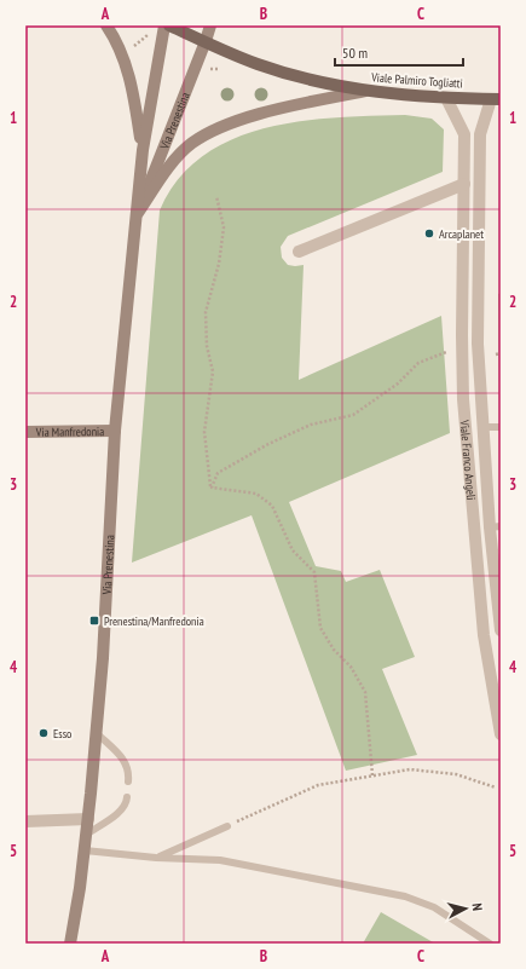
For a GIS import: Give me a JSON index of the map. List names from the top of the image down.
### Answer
{
  "streets": {
    "main road": ["Viale Palmiro Togliatti", "Via Prenestina", "Via Manfredonia"],
    "street": ["Viale Franco Angeli"]
  },
  "crossings": [
    ["Viale Palmiro Togliatti", "Via Prenestina"],
    ["Viale Palmiro Togliatti", "Viale Franco Angeli"],
    ["Via Prenestina", "Via Manfredonia"]
  ],
  "places": {
    "other": ["Arcaplanet", "Esso"],
    "transit": ["Prenestina/Manfredonia"]
  },
  "scale_bar": "50 m",
  "north": "right",
  "grid": {
    "columns": ["A", "B", "C"],
    "rows": [
      "1",
      "2",
      "3",
      "4",
      "5"
    ]
  }
}
